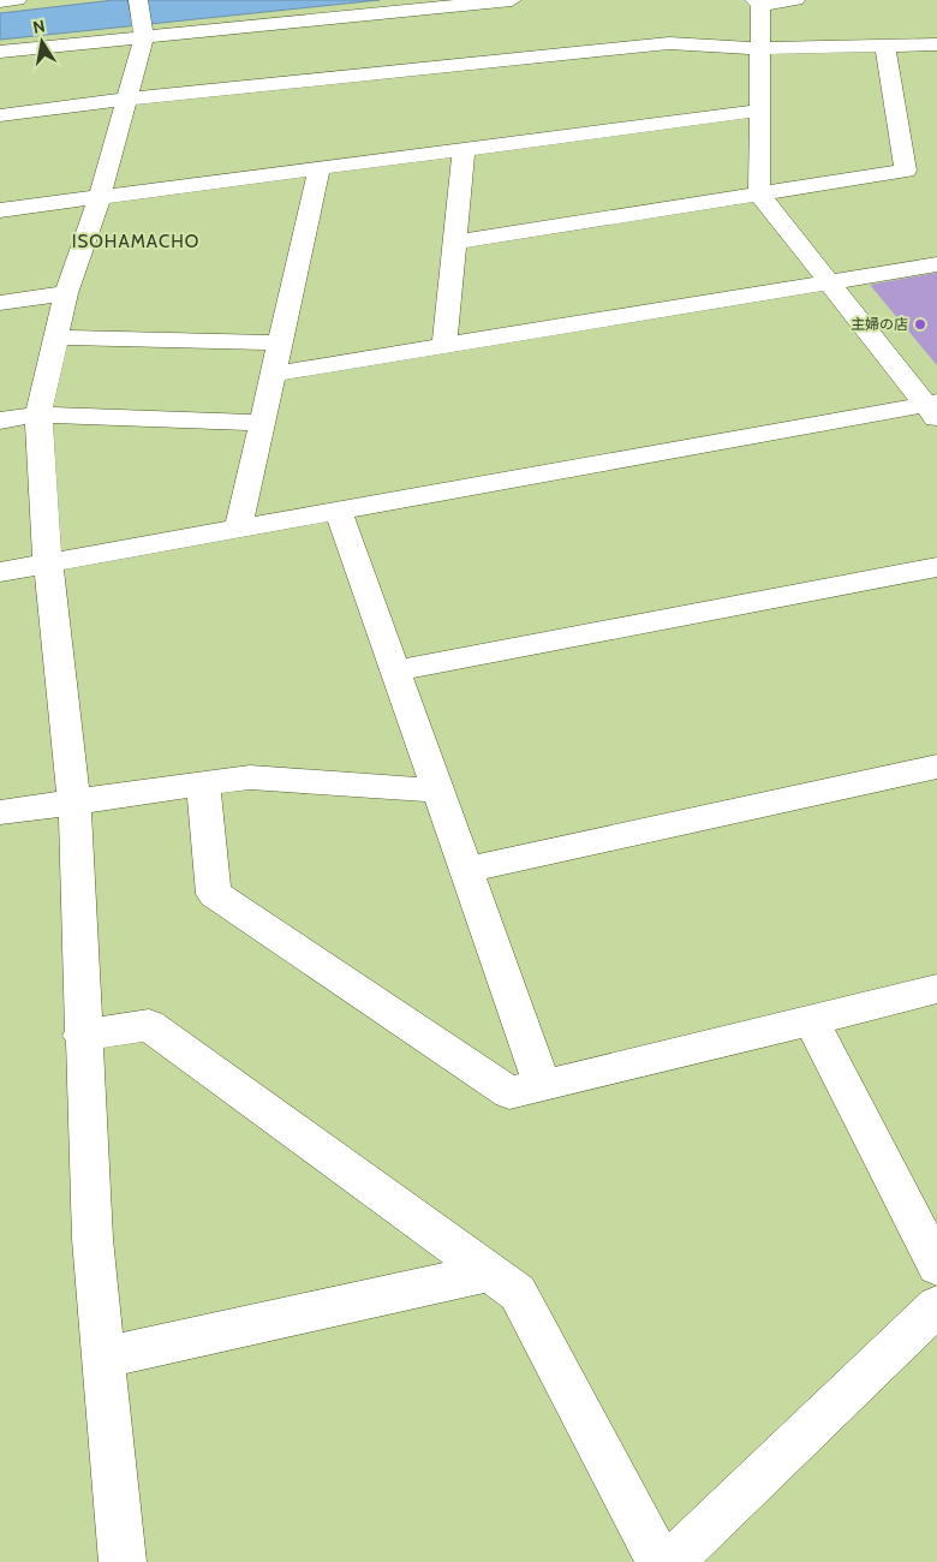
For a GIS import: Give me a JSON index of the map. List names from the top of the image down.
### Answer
{
  "districts": ["ISOHAMACHO"],
  "places": ["主婦の店"],
  "north": "top"
}
